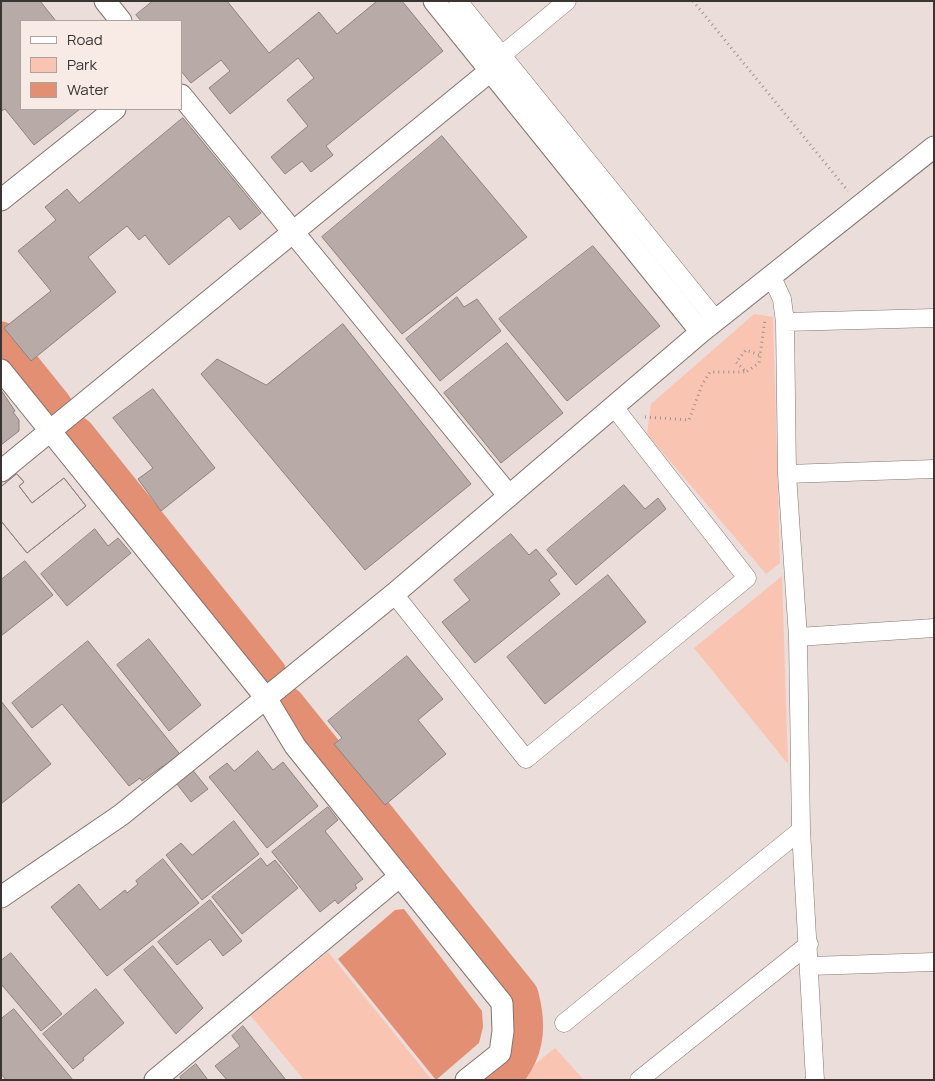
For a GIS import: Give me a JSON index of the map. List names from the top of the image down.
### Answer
{
  "legend": ["Road", "Park", "Water"]
}
